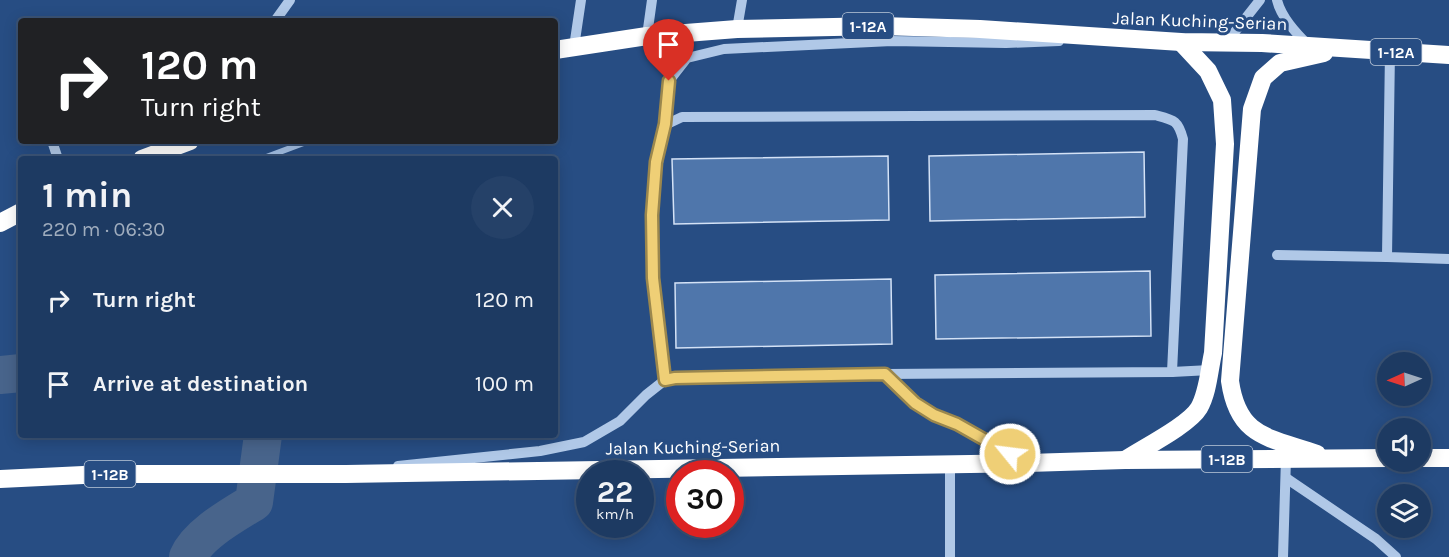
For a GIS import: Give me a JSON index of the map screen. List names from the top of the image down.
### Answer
{
  "streets": {
    "highway": ["Jalan Kuching-Serian", "1-12A", "1-12B"]
  },
  "north": "left",
  "page": {
    "turn": ["120 m", "Turn right"],
    "heading": ["1 min", "220 m · 06:30"],
    "list": [
      {
        "name": "Turn right",
        "value": "120 m"
      },
      {
        "name": "Arrive at destination",
        "value": "100 m"
      }
    ],
    "speed": "22 km/h",
    "limit": "30"
  }
}
